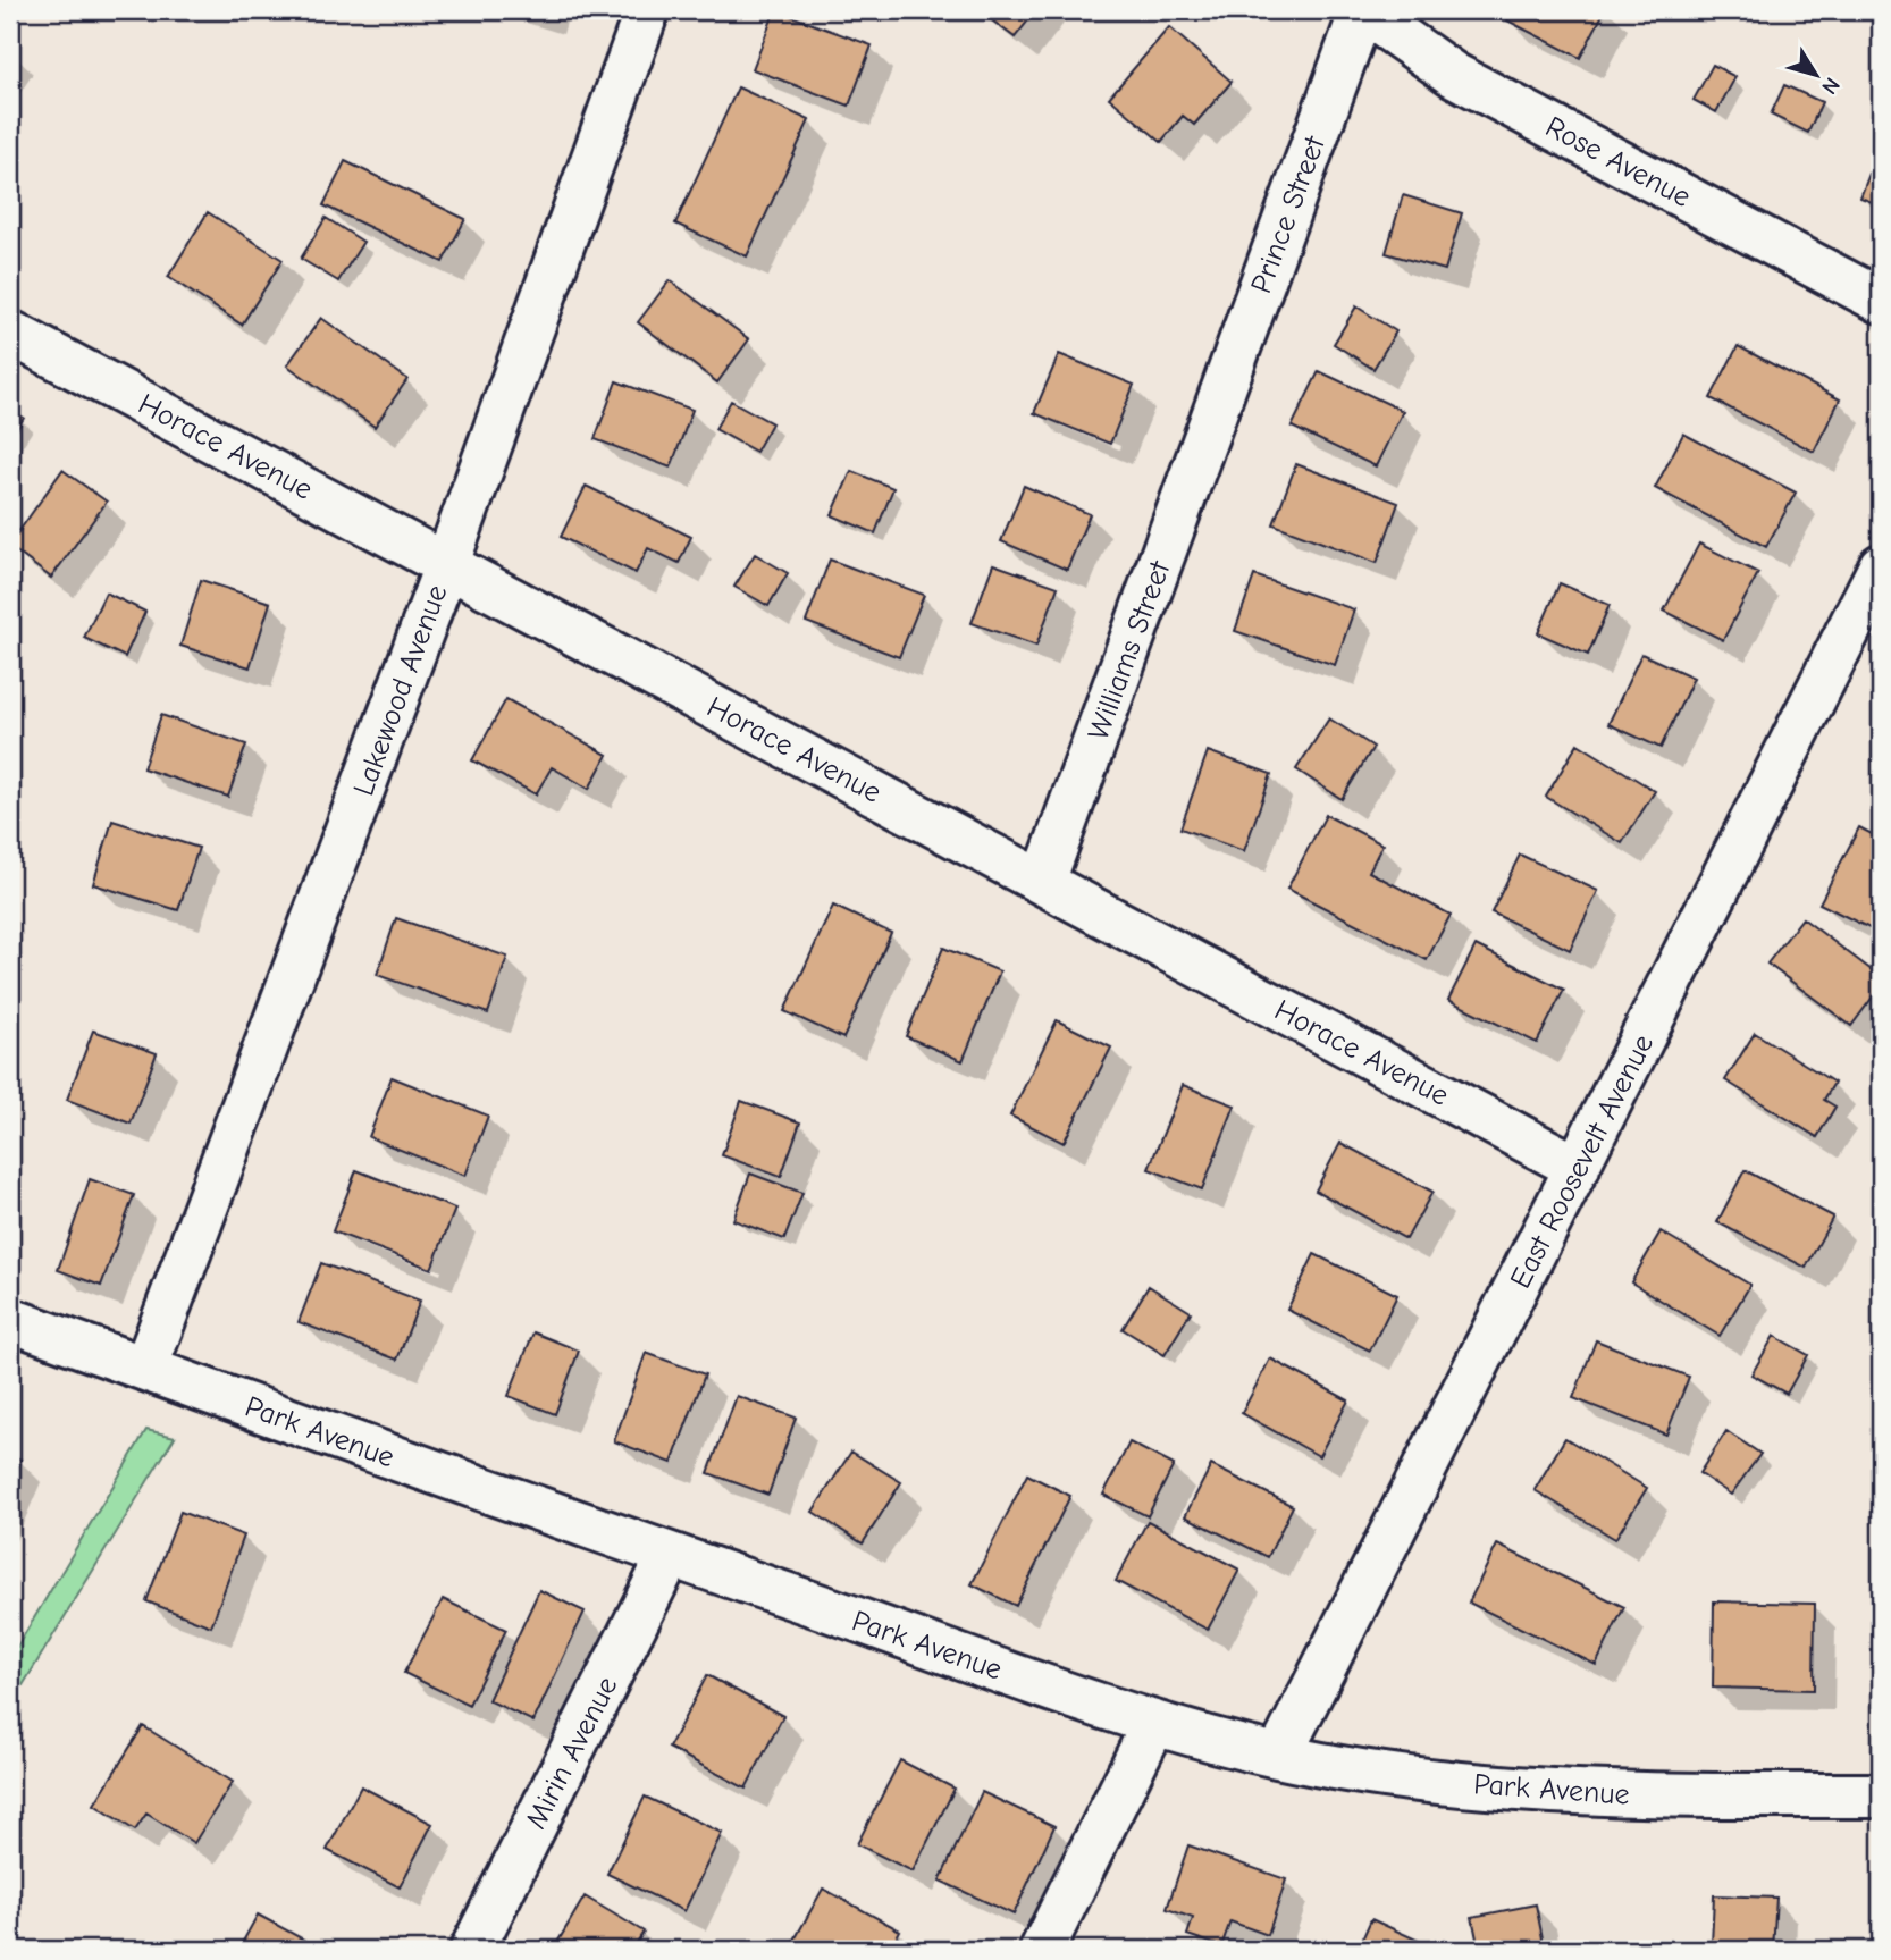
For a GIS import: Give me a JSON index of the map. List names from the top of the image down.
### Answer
{
  "streets": {
    "street": [
      "Rose Avenue",
      "Prince Street",
      "Horace Avenue",
      "Williams Street",
      "Lakewood Avenue",
      "East Roosevelt Avenue",
      "Park Avenue",
      "Mirin Avenue"
    ]
  },
  "crossings": [
    ["Rose Avenue", "Prince Street"],
    ["Prince Street", "Williams Street"],
    ["Horace Avenue", "Williams Street"],
    ["Horace Avenue", "Lakewood Avenue"],
    ["Horace Avenue", "East Roosevelt Avenue"],
    ["Lakewood Avenue", "Park Avenue"],
    ["East Roosevelt Avenue", "Park Avenue"],
    ["Park Avenue", "Mirin Avenue"]
  ],
  "north": "bottom right"
}
